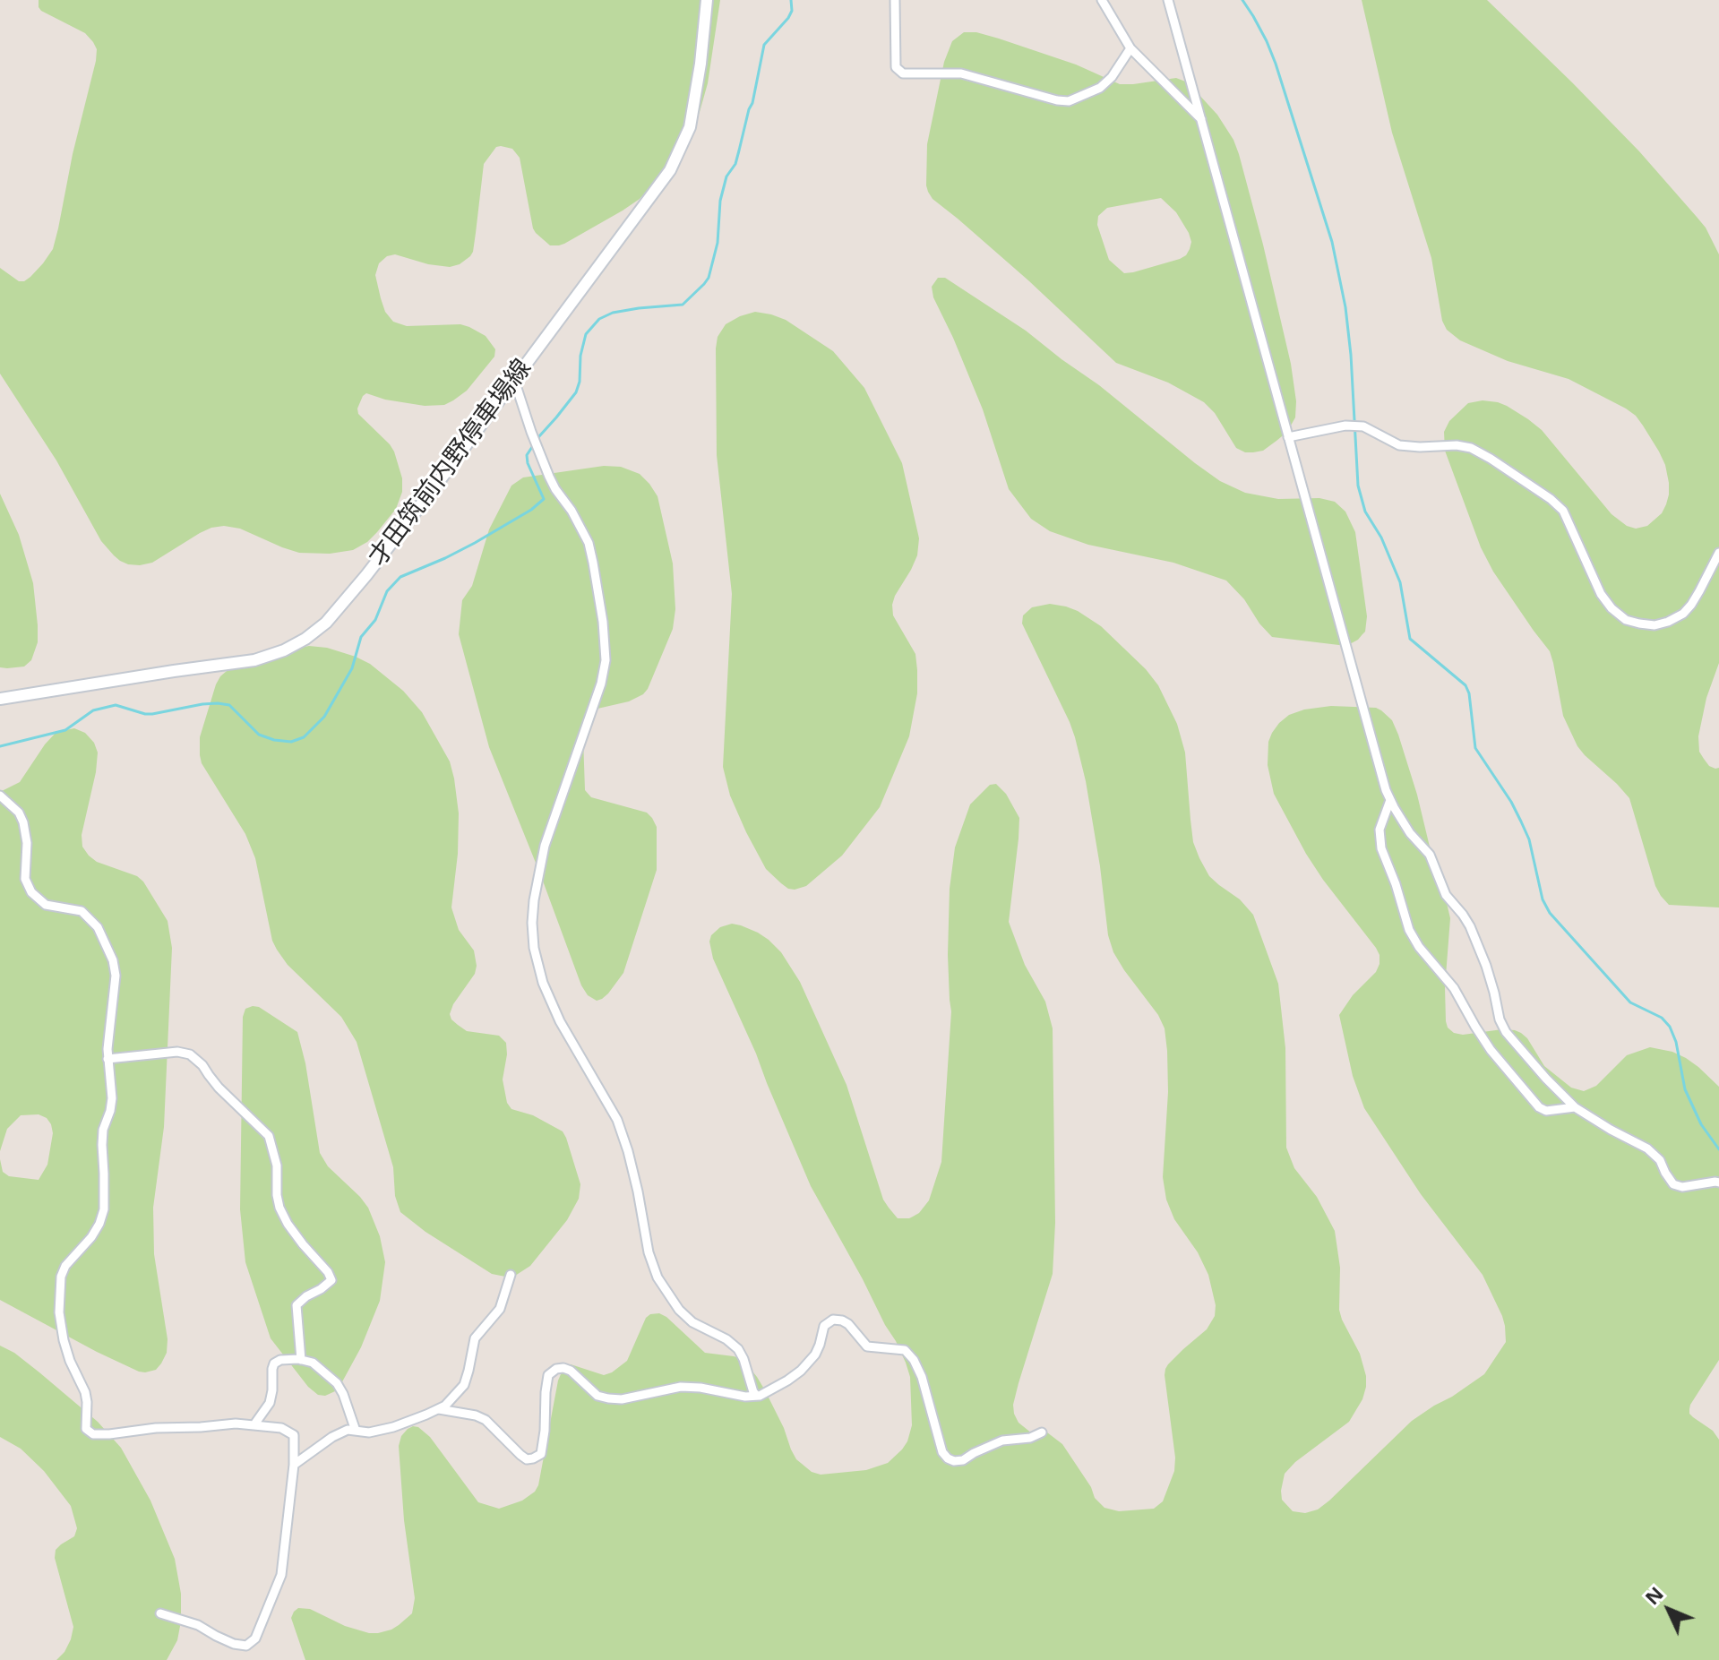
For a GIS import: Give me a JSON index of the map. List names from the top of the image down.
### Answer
{
  "streets": {
    "main road": ["才田筑前内野停車場線"]
  },
  "north": "top left"
}
